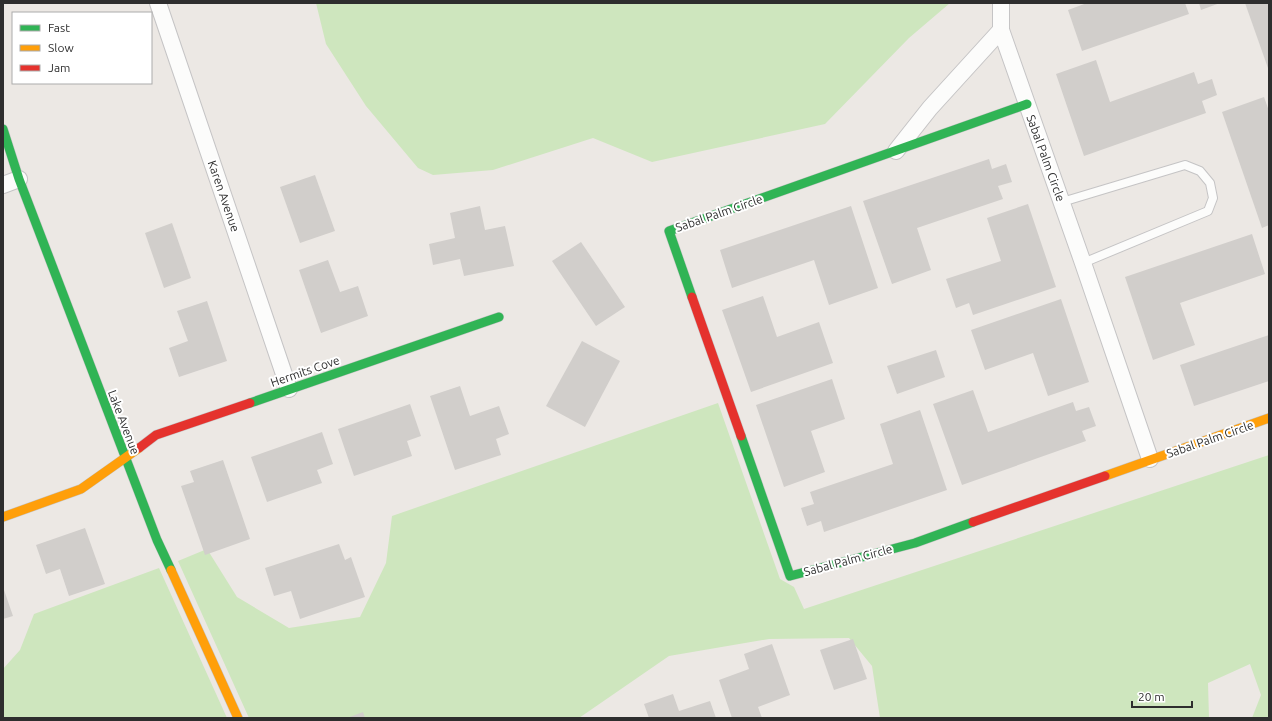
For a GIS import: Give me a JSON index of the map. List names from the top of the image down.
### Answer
{
  "streets": {
    "street": [
      "Sabal Palm Circle",
      "Karen Avenue",
      "Hermits Cove",
      "Lake Avenue"
    ]
  },
  "crossings": [
    ["Karen Avenue", "Hermits Cove"],
    ["Hermits Cove", "Lake Avenue"]
  ],
  "legend": ["Fast", "Slow", "Jam"],
  "scale_bar": "20 m"
}
